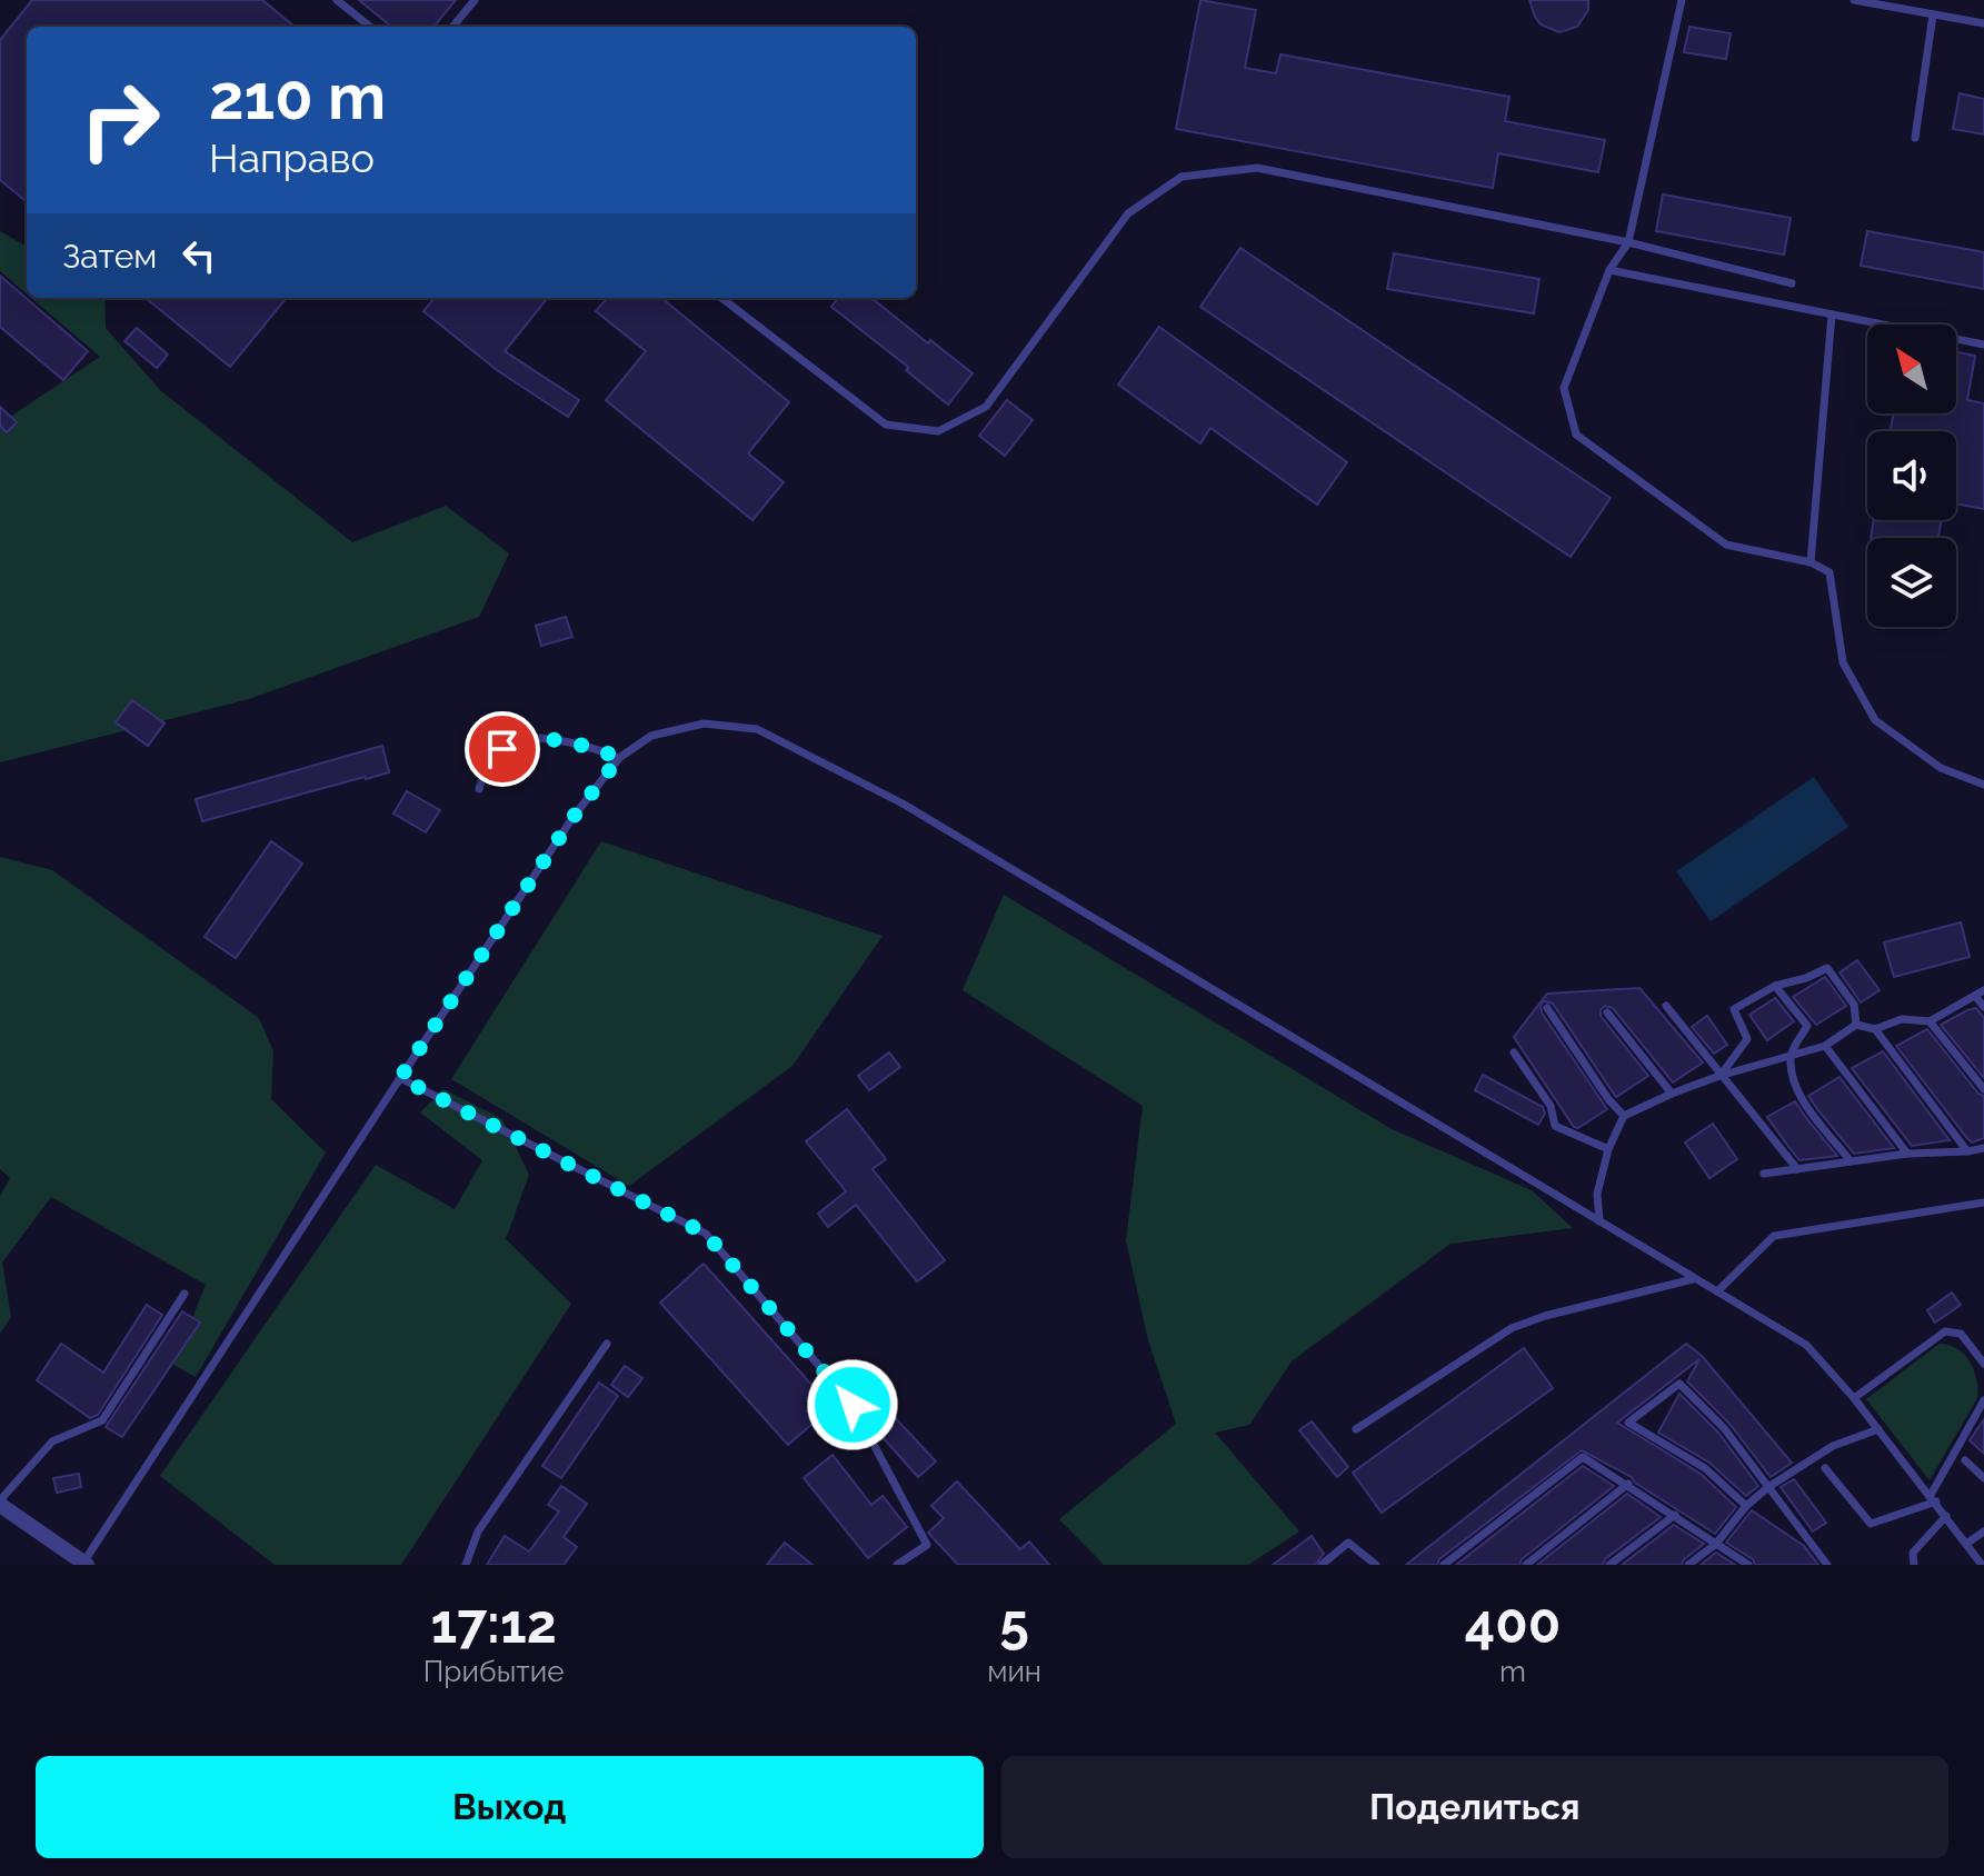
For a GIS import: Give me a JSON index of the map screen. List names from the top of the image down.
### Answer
{
  "north": "top left",
  "page": {
    "turn": ["210 m", "Направо"],
    "then": "Затем",
    "eta": [
      "17:12",
      "Прибытие",
      "5",
      "мин",
      "400",
      "m"
    ],
    "buttons": ["Выход", "Поделиться"]
  }
}
